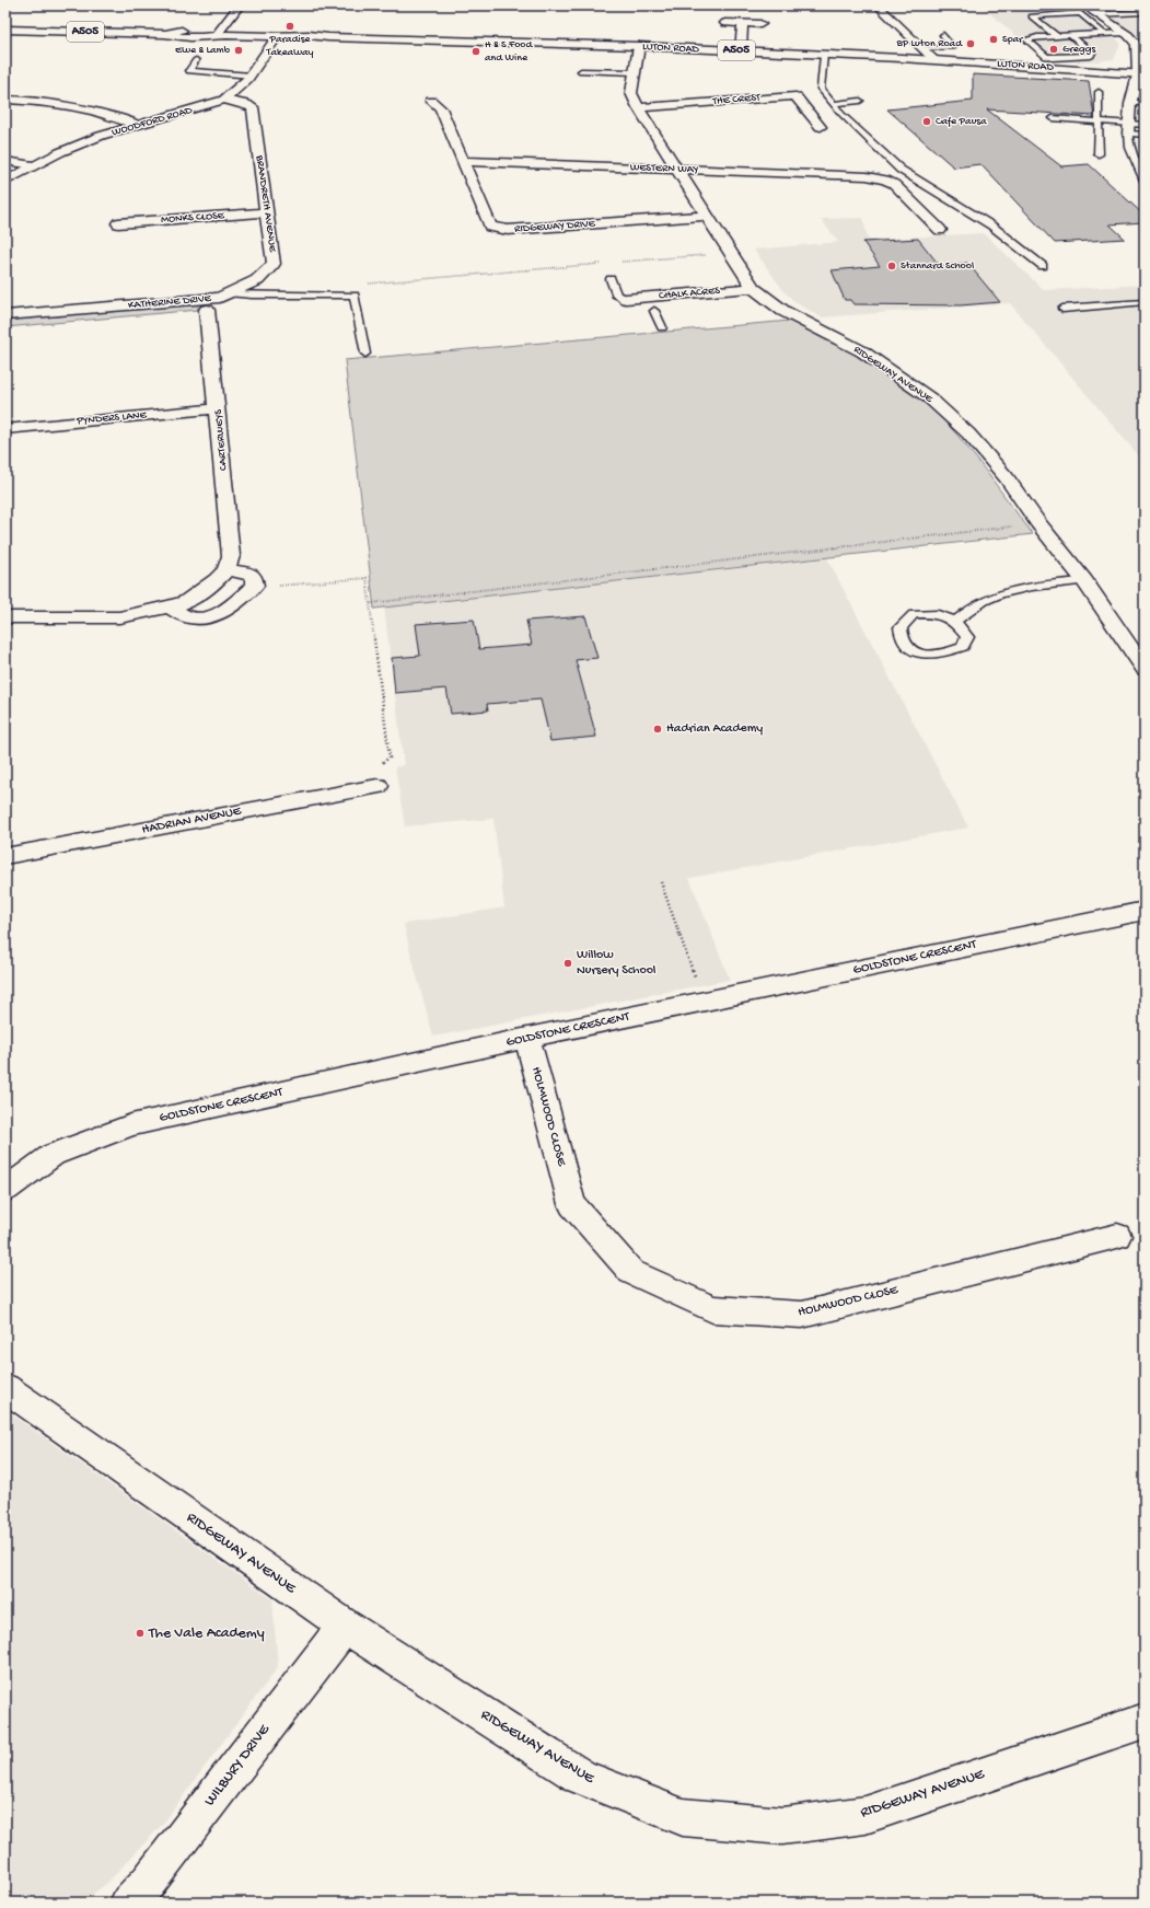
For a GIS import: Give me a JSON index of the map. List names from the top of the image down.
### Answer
{
  "streets": {
    "street": [
      "A505",
      "LUTON ROAD",
      "THE CREST",
      "WOODFORD ROAD",
      "WESTERN WAY",
      "BRANDRETH AVENUE",
      "MONKS CLOSE",
      "RIDGEWAY DRIVE",
      "CHALK ACRES",
      "KATHERINE DRIVE",
      "RIDGEWAY AVENUE",
      "PYNDERS LANE",
      "CARTERWEYS",
      "HADRIAN AVENUE",
      "GOLDSTONE CRESCENT",
      "HOLMWOOD CLOSE",
      "WILBURY DRIVE"
    ]
  },
  "crossings": [
    ["LUTON ROAD", "WOODFORD ROAD"],
    ["LUTON ROAD", "RIDGEWAY AVENUE"],
    ["THE CREST", "RIDGEWAY AVENUE"],
    ["WOODFORD ROAD", "BRANDRETH AVENUE"],
    ["WESTERN WAY", "RIDGEWAY DRIVE"],
    ["WESTERN WAY", "RIDGEWAY AVENUE"],
    ["BRANDRETH AVENUE", "MONKS CLOSE"],
    ["BRANDRETH AVENUE", "KATHERINE DRIVE"],
    ["RIDGEWAY DRIVE", "RIDGEWAY AVENUE"],
    ["CHALK ACRES", "RIDGEWAY AVENUE"],
    ["KATHERINE DRIVE", "CARTERWEYS"],
    ["RIDGEWAY AVENUE", "WILBURY DRIVE"],
    ["PYNDERS LANE", "CARTERWEYS"],
    ["GOLDSTONE CRESCENT", "HOLMWOOD CLOSE"]
  ],
  "places": [
    "Paradise Takeaway",
    "Spar",
    "BP Luton Road",
    "Greggs",
    "Ewe & Lamb",
    "H & S Food and Wine",
    "Cafe Pausa",
    "Stannard School",
    "Hadrian Academy",
    "Willow Nursery School",
    "The Vale Academy"
  ]
}
